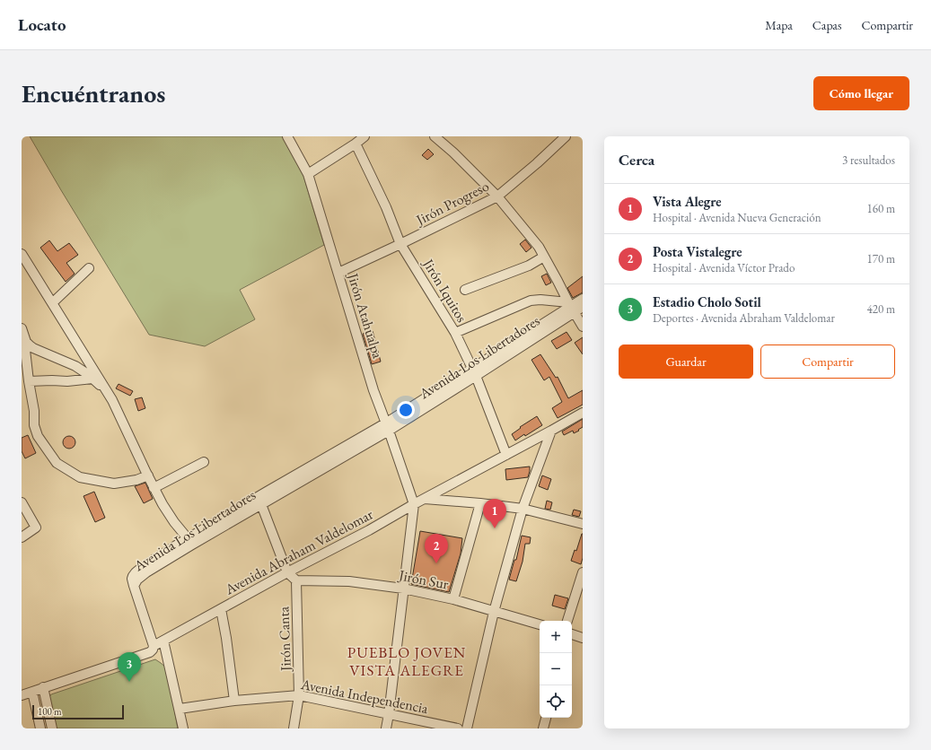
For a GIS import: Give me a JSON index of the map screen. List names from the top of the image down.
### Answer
{
  "streets": {
    "street": [
      "Jirón Progreso",
      "Jirón Iquitos",
      "Jirón Atahualpa",
      "Avenida Los Libertadores",
      "Avenida Abraham Valdelomar",
      "Jirón Sur",
      "Jirón Canta",
      "Avenida Independencia"
    ]
  },
  "crossings": [
    ["Jirón Progreso", "Jirón Iquitos"],
    ["Jirón Progreso", "Jirón Atahualpa"],
    ["Jirón Iquitos", "Avenida Los Libertadores"],
    ["Jirón Iquitos", "Avenida Abraham Valdelomar"],
    ["Jirón Atahualpa", "Avenida Los Libertadores"],
    ["Jirón Atahualpa", "Avenida Abraham Valdelomar"],
    ["Avenida Los Libertadores", "Avenida Abraham Valdelomar"],
    ["Jirón Sur", "Jirón Canta"],
    ["Jirón Canta", "Avenida Independencia"]
  ],
  "districts": ["PUEBLO JOVEN VISTA ALEGRE"],
  "scale_bar": "100 m",
  "page": {
    "header": "Locato",
    "nav": ["Mapa", "Capas", "Compartir"],
    "buttons": [
      "Cómo llegar",
      ["Guardar", "Compartir"]
    ],
    "title": "Encuéntranos",
    "heading": ["Cerca", "3 resultados"],
    "list": [
      {
        "mark": "1",
        "name": "Vista Alegre",
        "note": "Hospital · Avenida Nueva Generación",
        "value": "160 m"
      },
      {
        "mark": "2",
        "name": "Posta Vistalegre",
        "note": "Hospital · Avenida Víctor Prado",
        "value": "170 m"
      },
      {
        "mark": "3",
        "name": "Estadio Cholo Sotil",
        "note": "Deportes · Avenida Abraham Valdelomar",
        "value": "420 m"
      }
    ],
    "pins": ["1", "2", "3"],
    "map_buttons": ["+", "−"],
    "scale": "100 m"
  }
}
